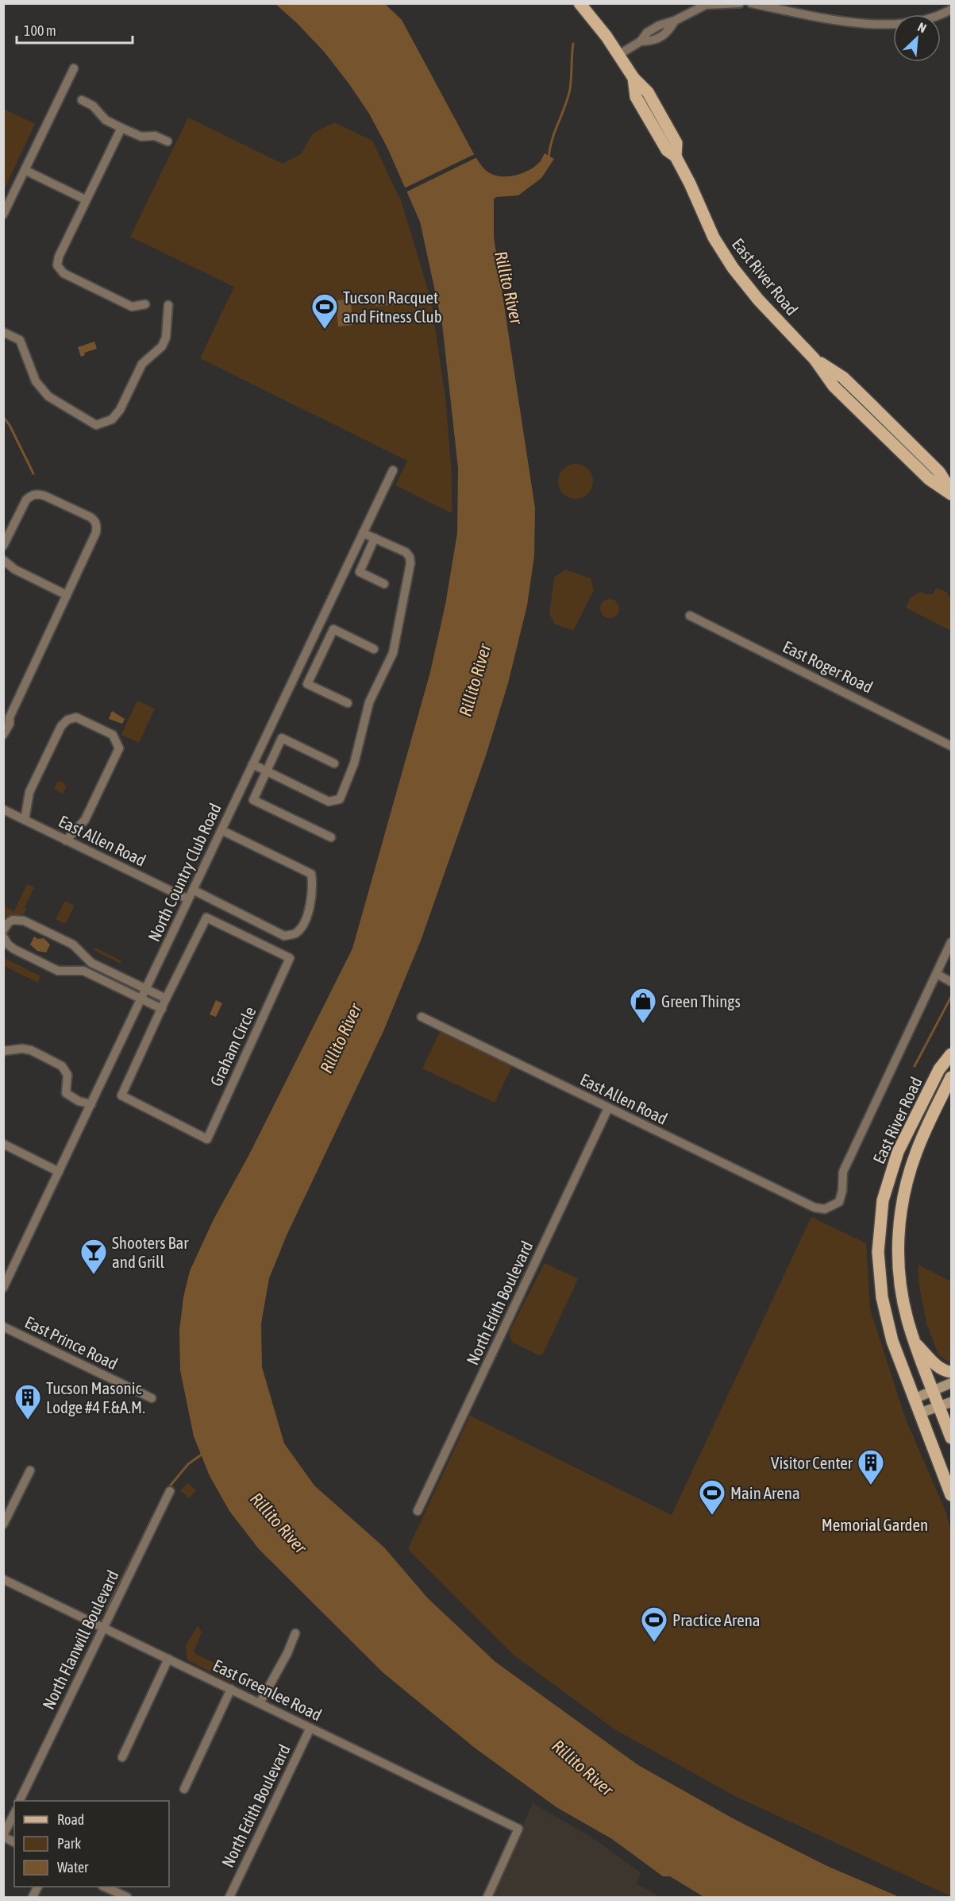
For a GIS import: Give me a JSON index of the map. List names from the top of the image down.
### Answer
{
  "streets": {
    "main road": ["East River Road"],
    "street": [
      "East Roger Road",
      "East Allen Road",
      "North Country Club Road",
      "Graham Circle",
      "North Edith Boulevard",
      "East Prince Road",
      "North Flanwill Boulevard",
      "East Greenlee Road"
    ]
  },
  "crossings": [
    ["East River Road", "East Allen Road"],
    ["East Allen Road", "North Country Club Road"],
    ["East Allen Road", "North Edith Boulevard"],
    ["North Edith Boulevard", "East Greenlee Road"],
    ["North Flanwill Boulevard", "East Greenlee Road"]
  ],
  "water": ["Rillito River"],
  "parks": ["Memorial Garden"],
  "places": {
    "sports": ["Tucson Racquet and Fitness Club", "Main Arena", "Practice Arena"],
    "shop": ["Green Things"],
    "bar": ["Shooters Bar and Grill"],
    "building": ["Tucson Masonic Lodge #4 F.&A.M.", "Visitor Center"]
  },
  "legend": ["Road", "Park", "Water"],
  "scale_bar": "100 m",
  "north": "top right"
}
